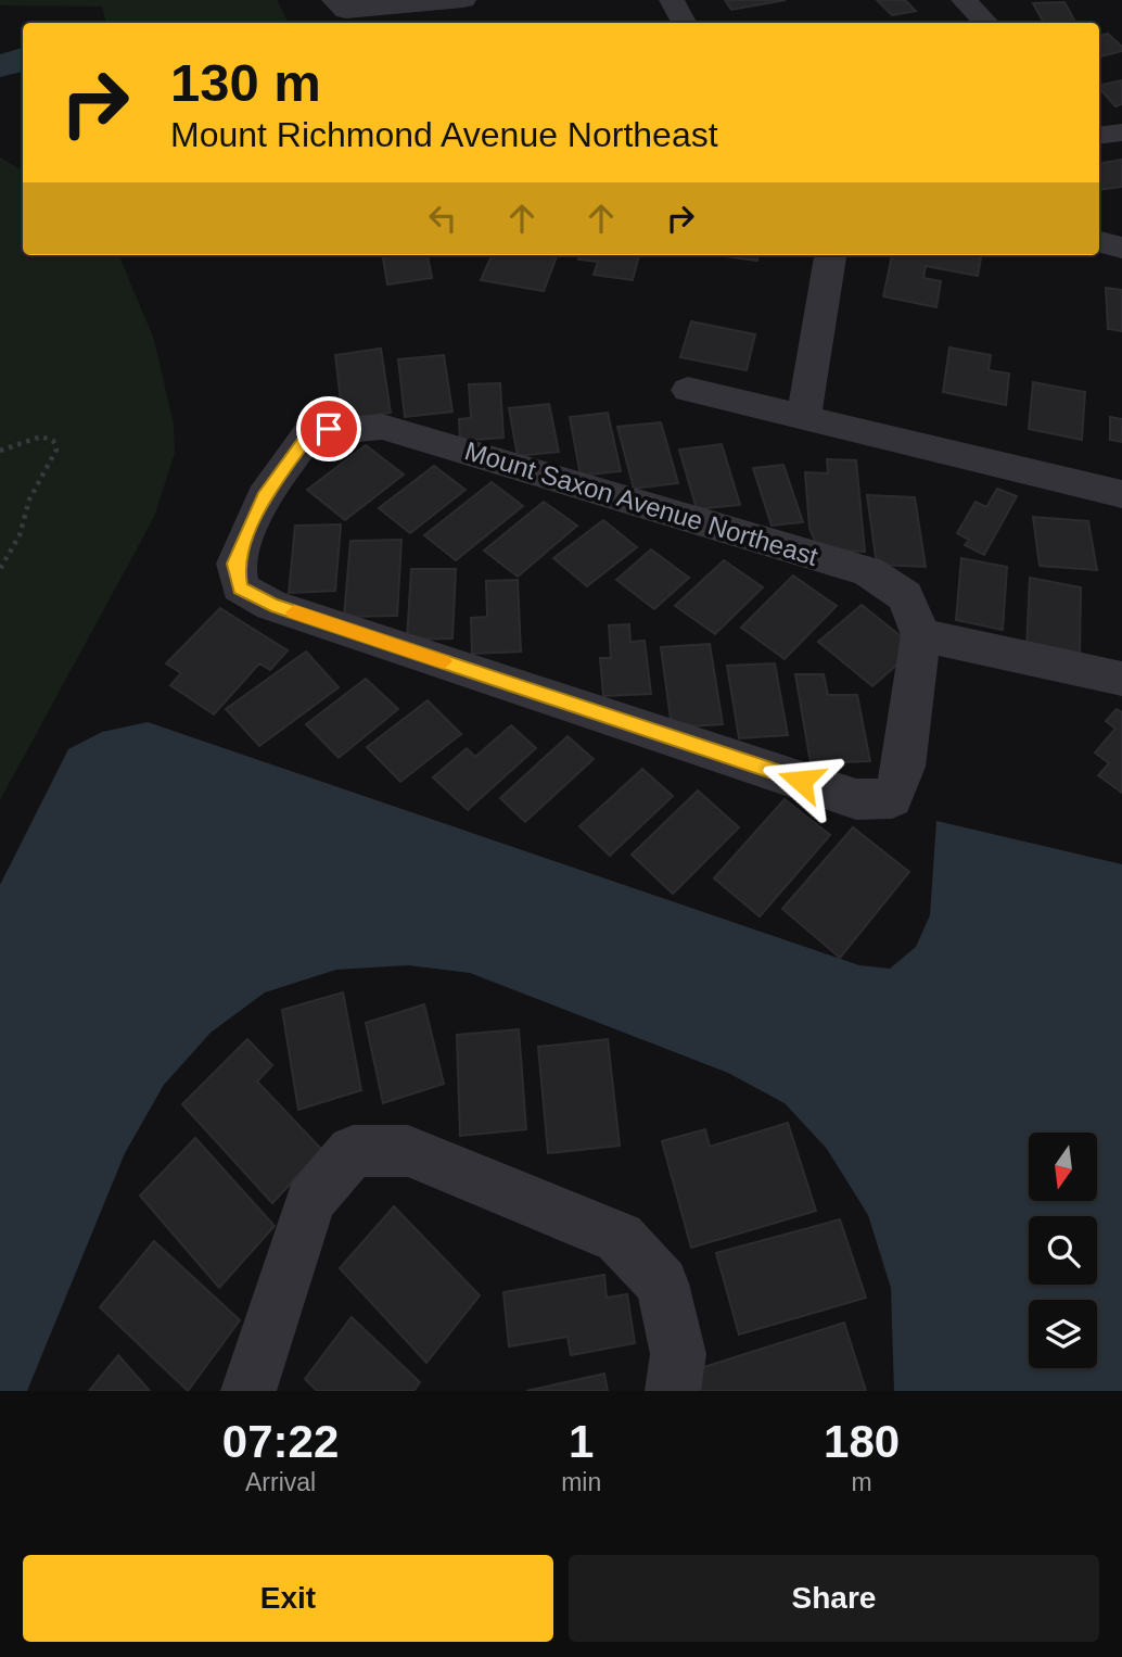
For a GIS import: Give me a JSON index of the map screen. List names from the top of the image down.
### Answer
{
  "streets": {
    "street": ["Mount Saxon Avenue Northeast"]
  },
  "north": "bottom",
  "page": {
    "turn": ["130 m", "Mount Richmond Avenue Northeast"],
    "eta": [
      "07:22",
      "Arrival",
      "1",
      "min",
      "180",
      "m"
    ],
    "buttons": ["Exit", "Share"]
  }
}
